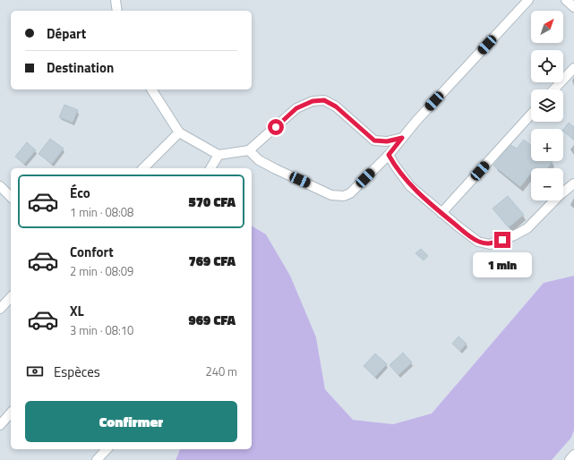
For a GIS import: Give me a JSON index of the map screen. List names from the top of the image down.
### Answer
{
  "north": "top right",
  "page": {
    "map_buttons": ["+", "−"],
    "banner": ["Départ", "Destination"],
    "list": [
      {
        "name": "Éco",
        "note": "1 min · 08:08",
        "value": "570 CFA"
      },
      {
        "name": "Confort",
        "note": "2 min · 08:09",
        "value": "769 CFA"
      },
      {
        "name": "XL",
        "note": "3 min · 08:10",
        "value": "969 CFA"
      }
    ],
    "bubble": "1 min",
    "pay": ["Espèces", "240 m"],
    "buttons": "Confirmer"
  }
}
